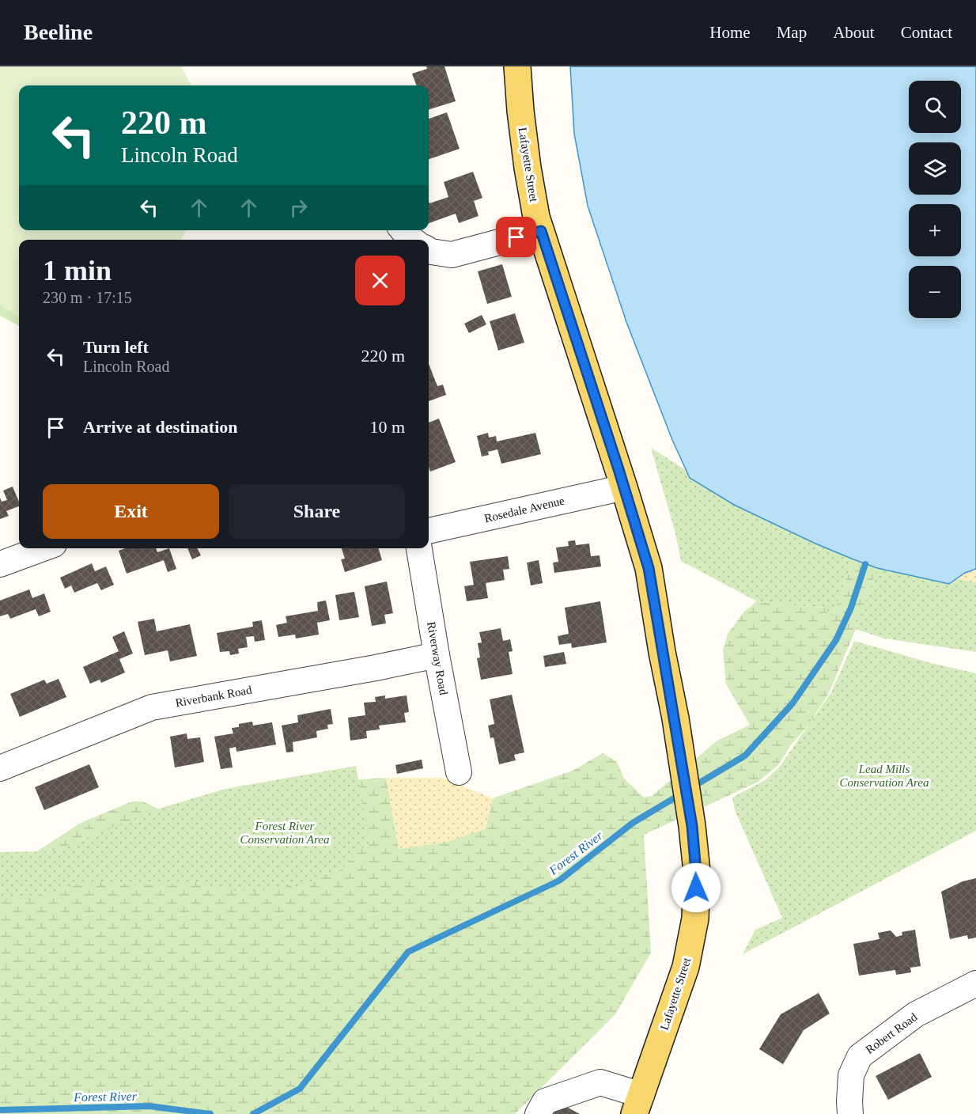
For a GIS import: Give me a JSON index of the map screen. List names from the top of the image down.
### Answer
{
  "streets": {
    "main road": ["Lafayette Street"],
    "street": [
      "Rosedale Avenue",
      "Riverway Road",
      "Riverbank Road",
      "Robert Road"
    ]
  },
  "crossings": [
    ["Lafayette Street", "Rosedale Avenue"],
    ["Riverway Road", "Riverbank Road"]
  ],
  "water": ["Forest River"],
  "parks": ["Lead Mills Conservation Area", "Forest River Conservation Area"],
  "page": {
    "header": "Beeline",
    "nav": [
      "Home",
      "Map",
      "About",
      "Contact"
    ],
    "map_buttons": ["+", "−"],
    "turn": ["220 m", "Lincoln Road"],
    "heading": ["1 min", "230 m · 17:15"],
    "list": [
      {
        "name": "Turn left",
        "note": "Lincoln Road",
        "value": "220 m"
      },
      {
        "name": "Arrive at destination",
        "value": "10 m"
      }
    ],
    "buttons": ["Exit", "Share"]
  }
}
